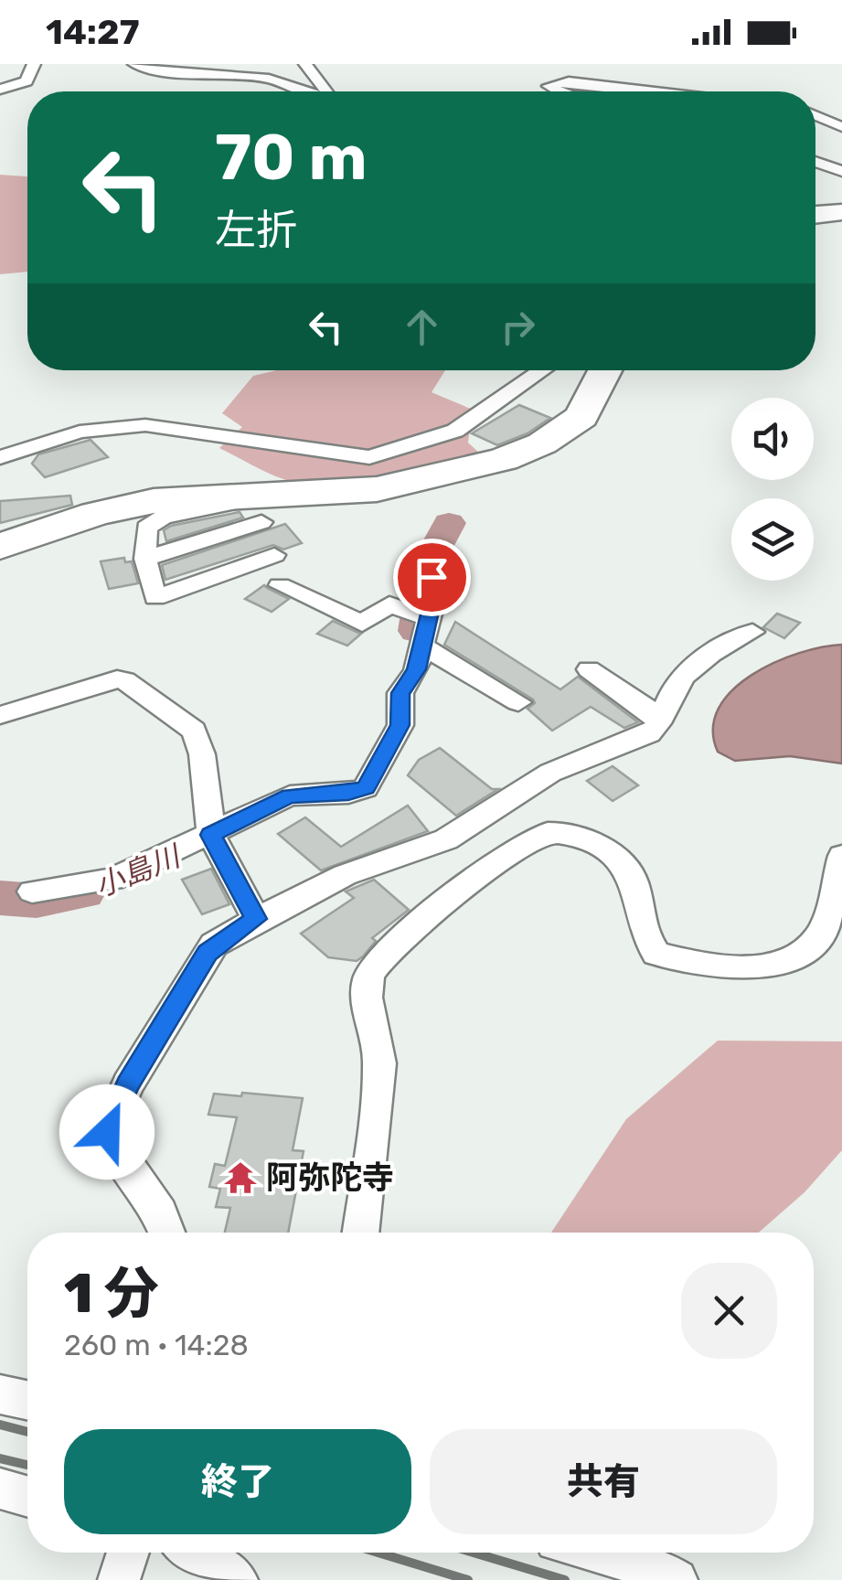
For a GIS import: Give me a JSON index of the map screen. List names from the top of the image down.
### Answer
{
  "water": ["小島川"],
  "places": {
    "temple": ["阿弥陀寺"]
  },
  "page": {
    "status": "14:27",
    "turn": ["70 m", "左折"],
    "heading": ["1 分", "260 m · 14:28"],
    "buttons": ["終了", "共有"]
  }
}
